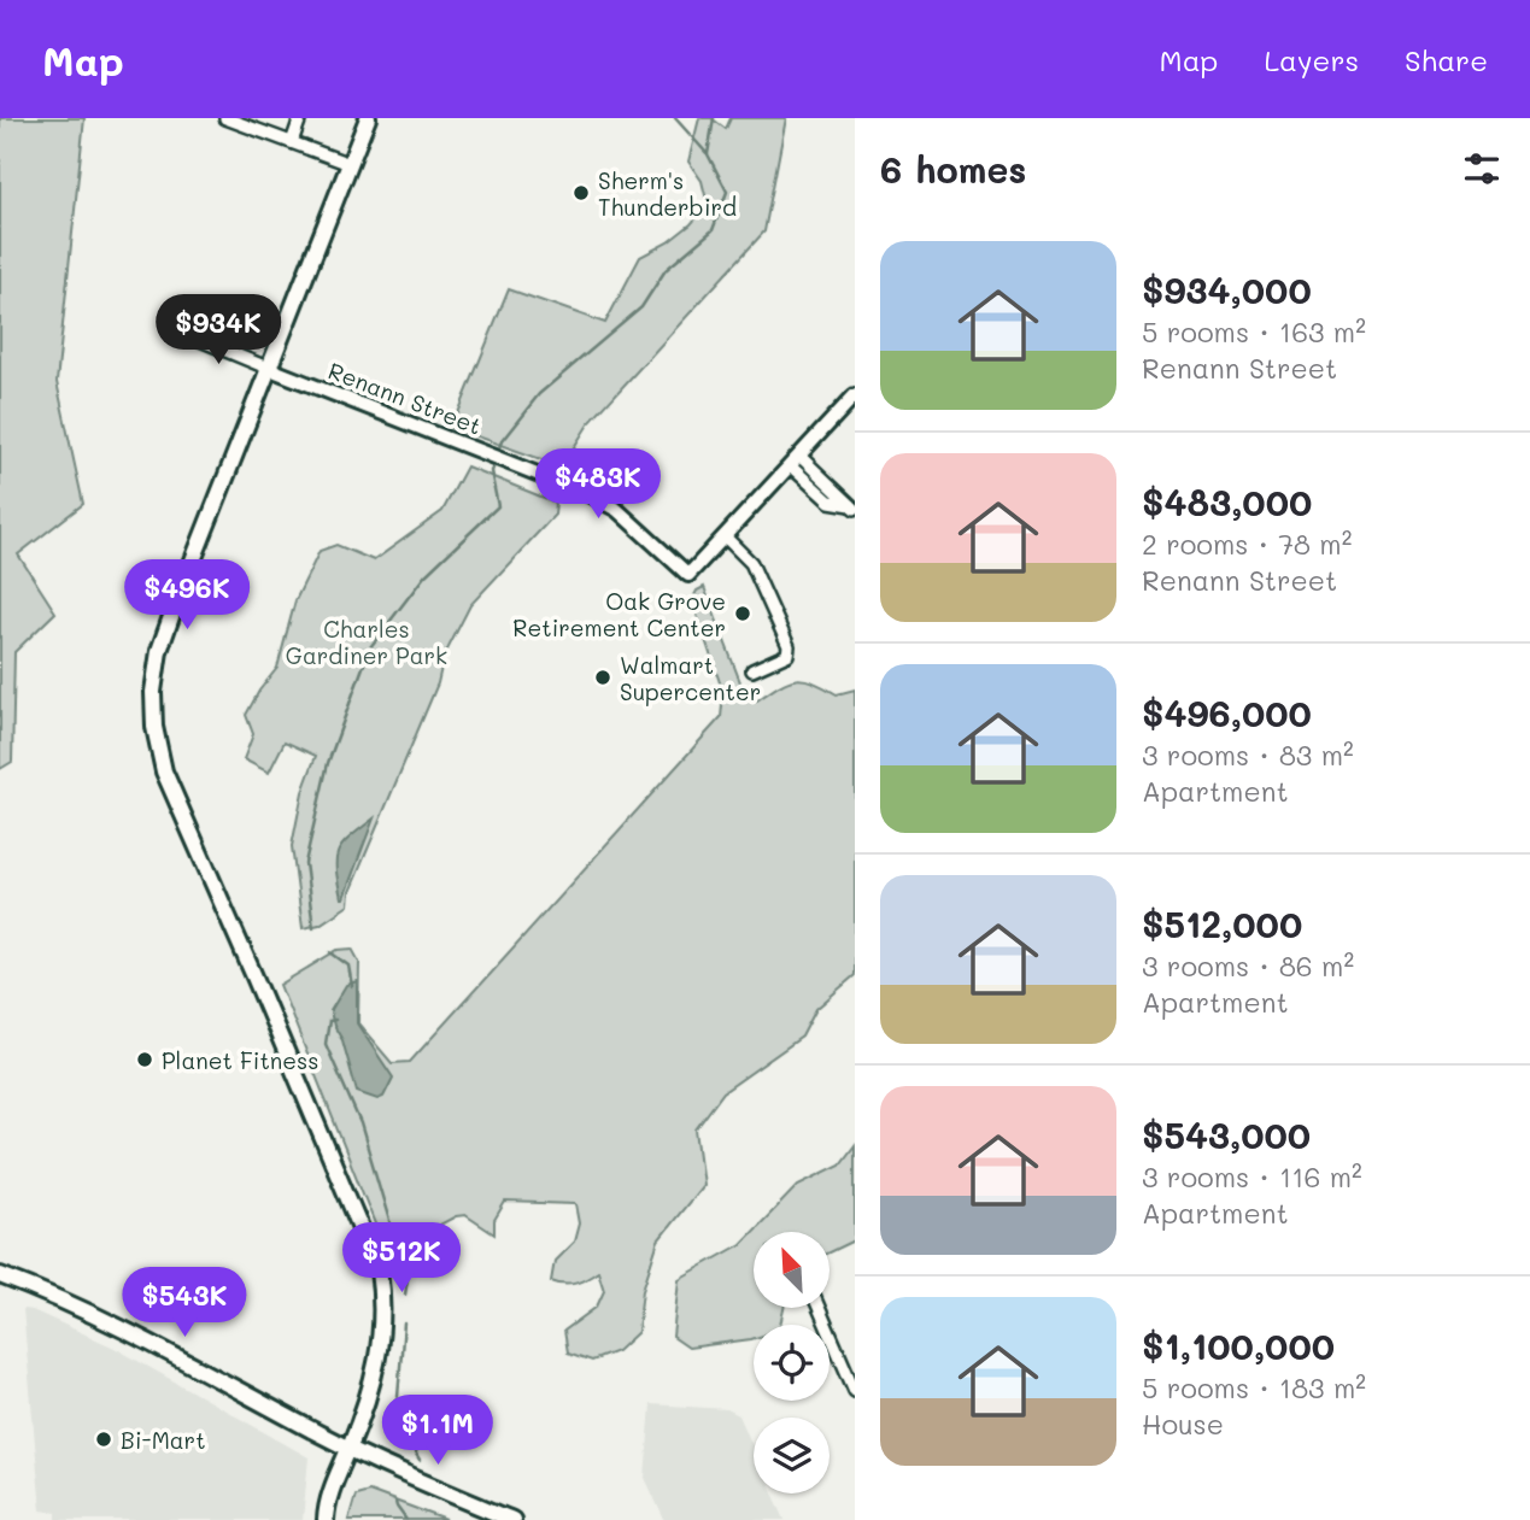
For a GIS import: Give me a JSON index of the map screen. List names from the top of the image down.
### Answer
{
  "streets": {
    "street": ["Renann Street"]
  },
  "parks": ["Charles Gardiner Park"],
  "places": [
    "Sherm's Thunderbird",
    "Oak Grove Retirement Center",
    "Walmart Supercenter",
    "Planet Fitness",
    "Bi-Mart"
  ],
  "north": "top left",
  "page": {
    "header": "Map",
    "nav": ["Map", "Layers", "Share"],
    "heading": "6 homes",
    "list": [
      {
        "name": "$934,000",
        "note": "5 rooms · 163 m² · Renann Street"
      },
      {
        "name": "$483,000",
        "note": "2 rooms · 78 m² · Renann Street"
      },
      {
        "name": "$496,000",
        "note": "3 rooms · 83 m² · Apartment"
      },
      {
        "name": "$512,000",
        "note": "3 rooms · 86 m² · Apartment"
      },
      {
        "name": "$543,000",
        "note": "3 rooms · 116 m² · Apartment"
      },
      {
        "name": "$1,100,000",
        "note": "5 rooms · 183 m² · House"
      }
    ],
    "price": [
      "$934K",
      "$483K",
      "$496K",
      "$512K",
      "$543K",
      "$1.1M"
    ]
  }
}
